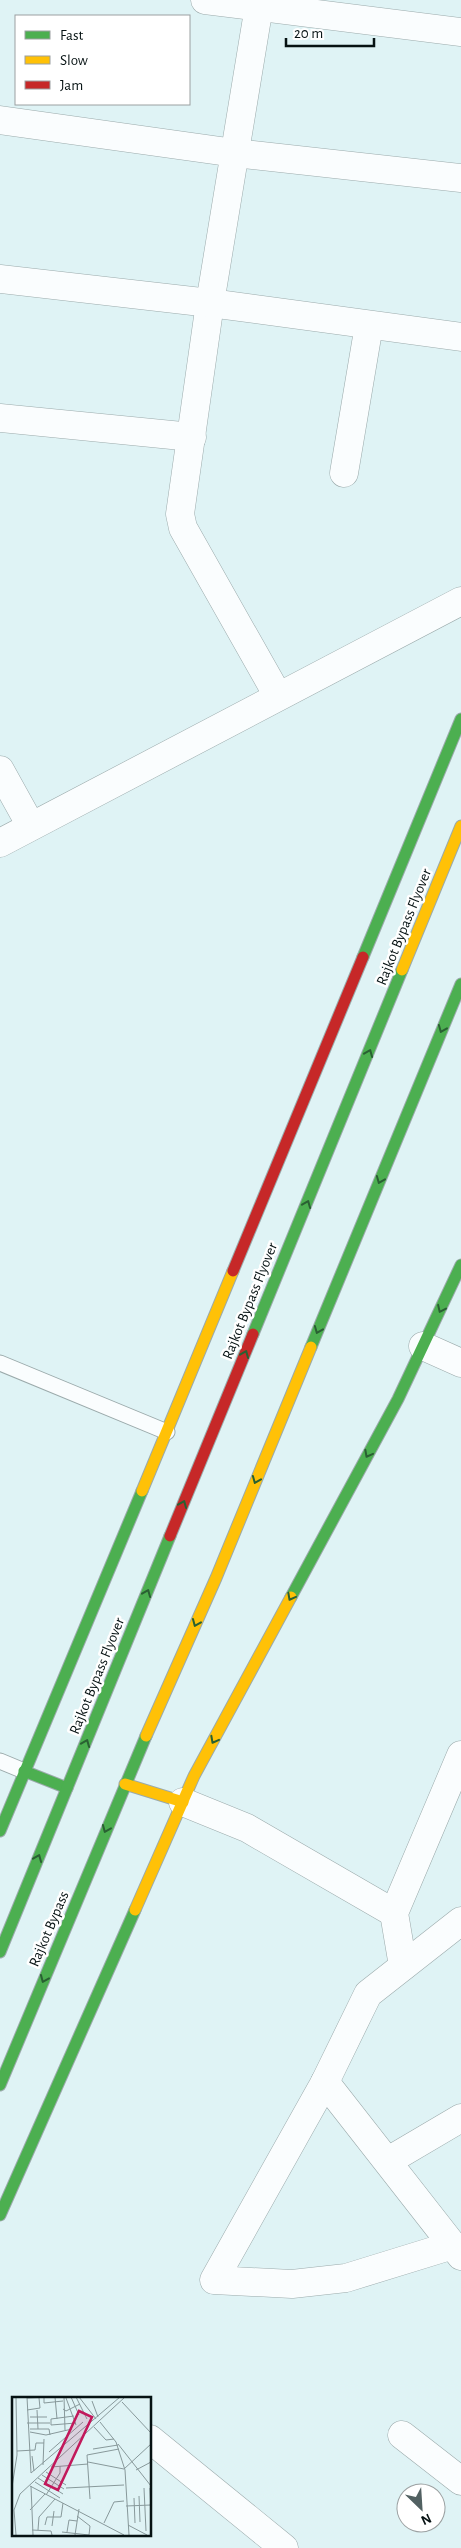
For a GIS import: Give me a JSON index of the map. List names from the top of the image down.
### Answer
{
  "streets": {
    "main road": ["Rajkot Bypass Flyover", "Rajkot Bypass"]
  },
  "legend": ["Fast", "Slow", "Jam"],
  "scale_bar": "20 m",
  "north": "bottom right"
}
